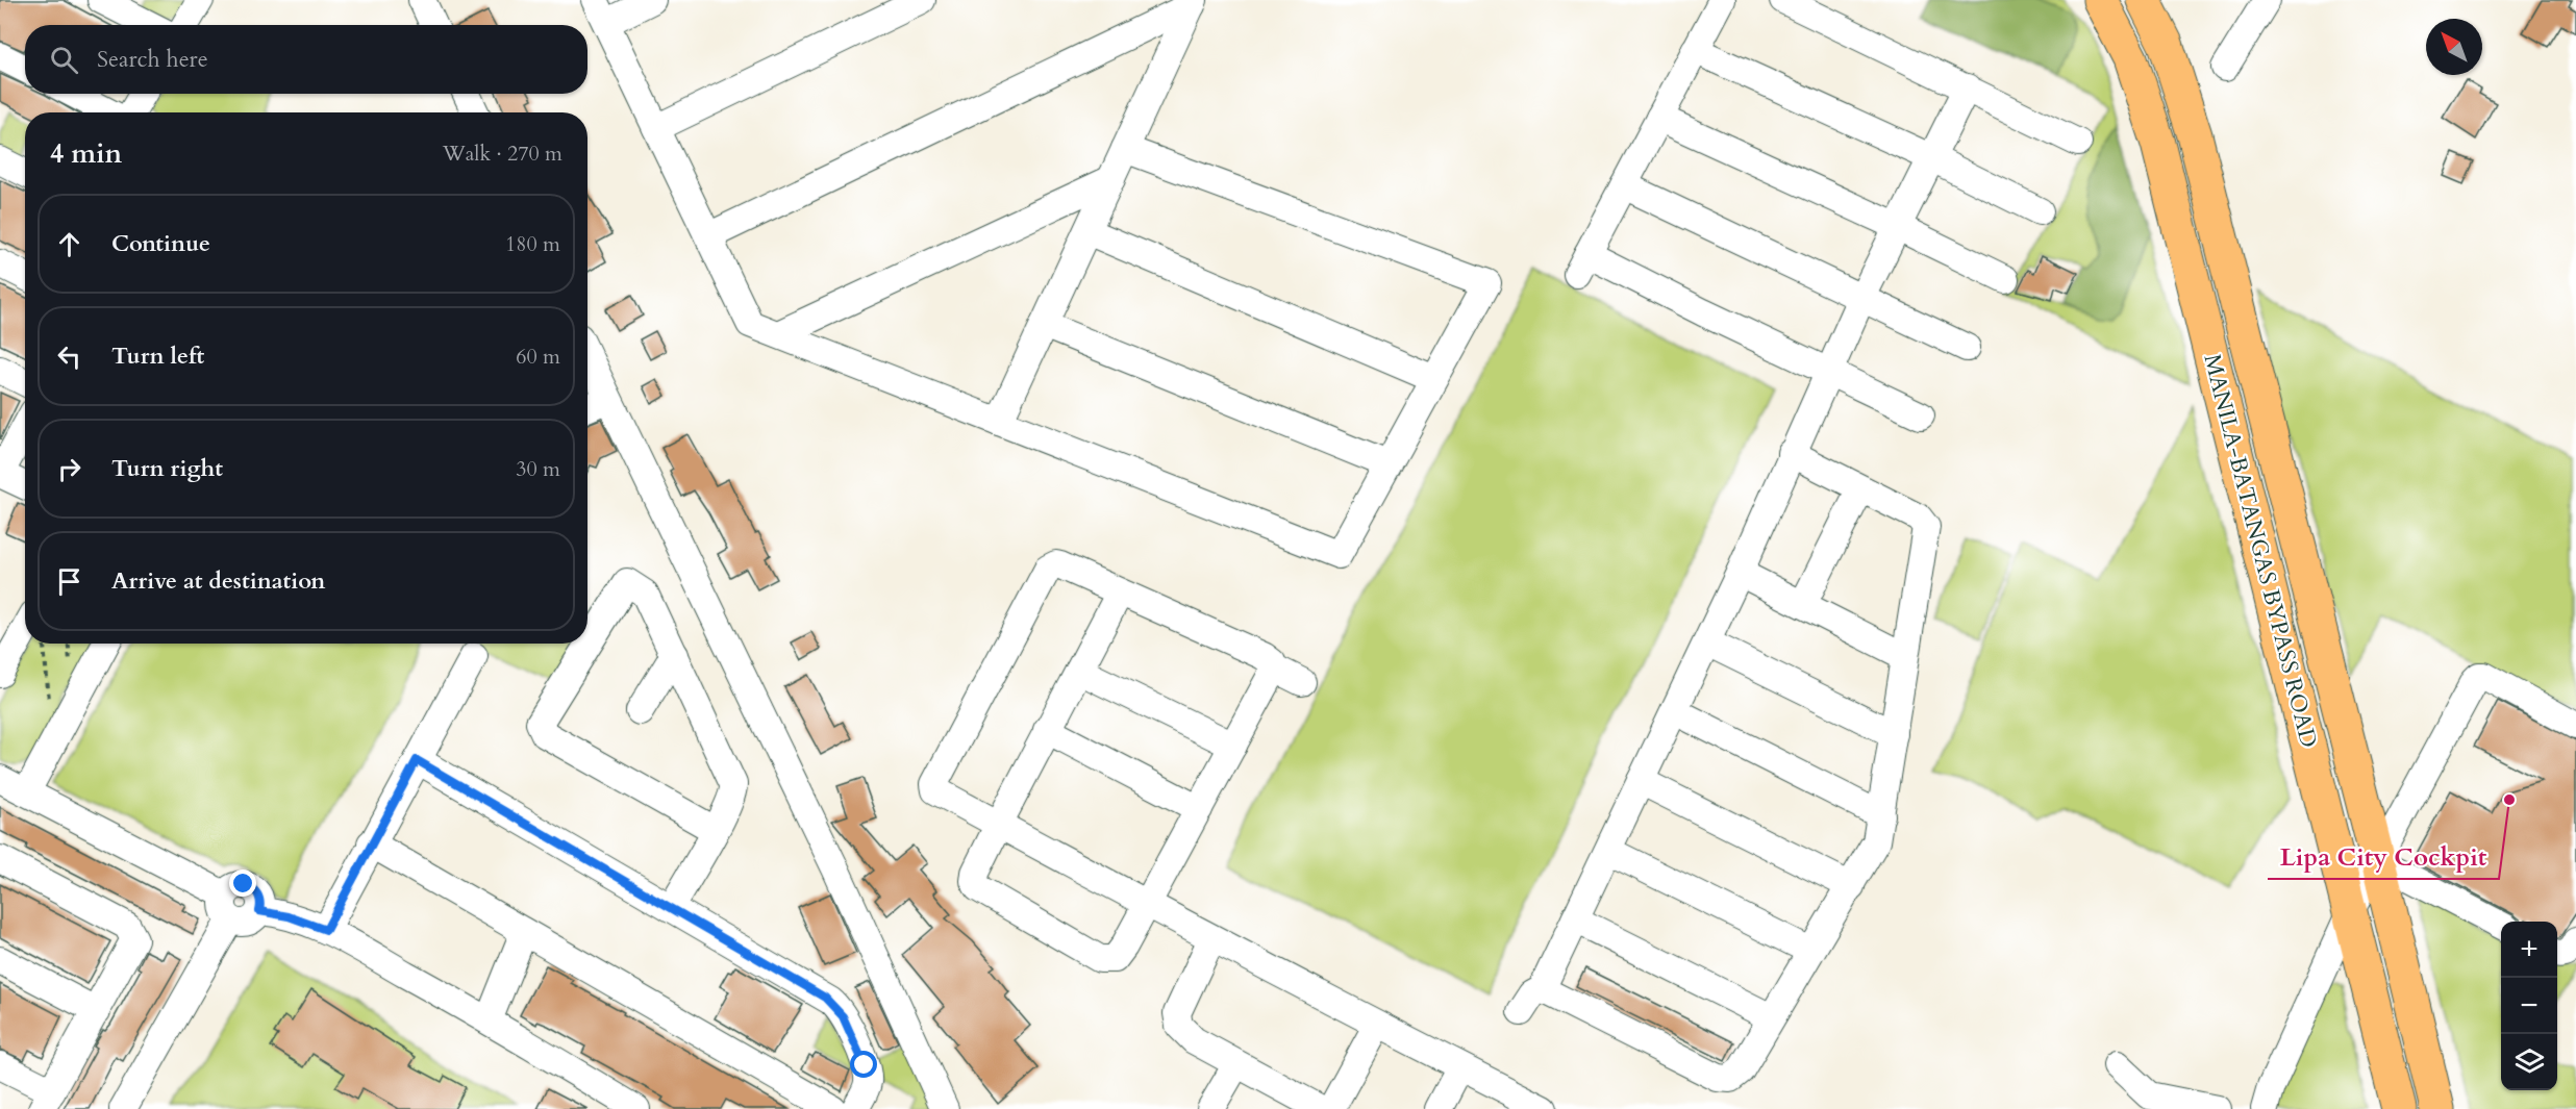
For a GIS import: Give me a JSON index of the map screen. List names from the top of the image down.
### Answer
{
  "streets": {
    "main road": ["MANILA-BATANGAS BYPASS ROAD"]
  },
  "places": ["Lipa City Cockpit"],
  "north": "top left",
  "page": {
    "search": "Search here",
    "heading": ["4 min", "Walk · 270 m"],
    "list": [
      ["Continue", "180 m"],
      ["Turn left", "60 m"],
      ["Turn right", "30 m"],
      "Arrive at destination"
    ],
    "map_buttons": ["+", "−"]
  }
}
